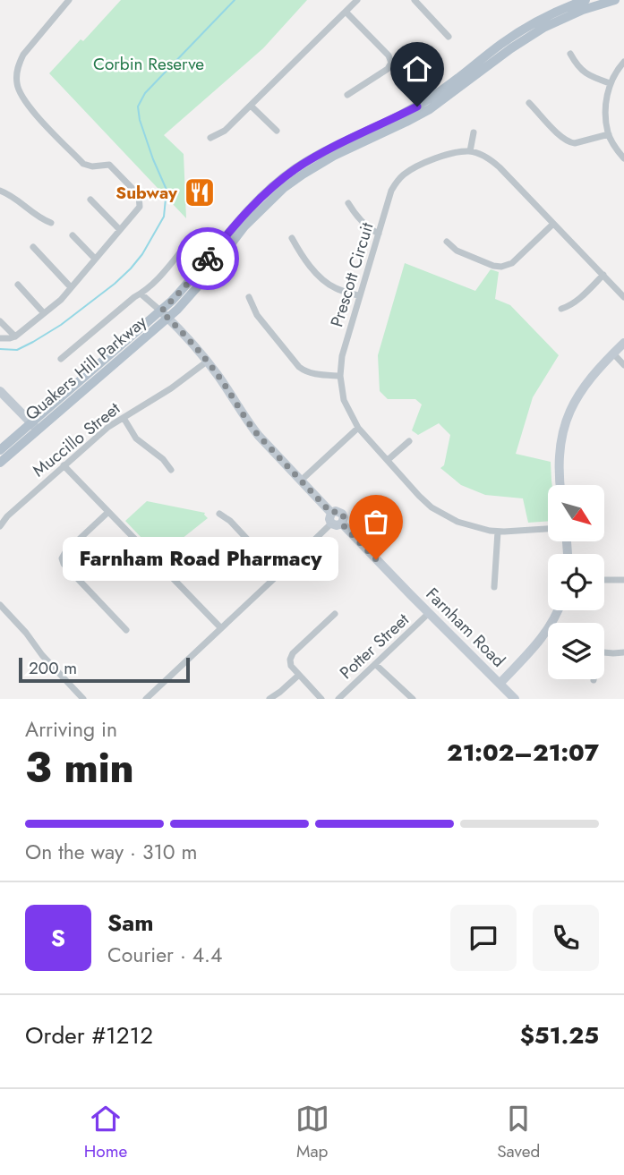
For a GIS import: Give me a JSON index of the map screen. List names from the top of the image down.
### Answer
{
  "streets": {
    "main road": ["Quakers Hill Parkway"],
    "street": [
      "Prescott Circuit",
      "Muccillo Street",
      "Farnham Road",
      "Potter Street"
    ]
  },
  "crossings": [
    ["Farnham Road", "Potter Street"]
  ],
  "parks": ["Corbin Reserve"],
  "places": {
    "restaurant": ["Subway"],
    "other": ["Farnham Road Pharmacy"]
  },
  "scale_bar": "200 m",
  "north": "bottom right",
  "page": {
    "bubble": "Farnham Road Pharmacy",
    "scale": "200 m",
    "heading": ["3 min", "Arriving in", "21:02–21:07"],
    "panel": [
      "Sam",
      "Courier · 4.4",
      "Order #1212",
      "$51.25"
    ],
    "bar": "On the way · 310 m",
    "round": "S",
    "tabs": ["Home", "Map", "Saved"]
  }
}
